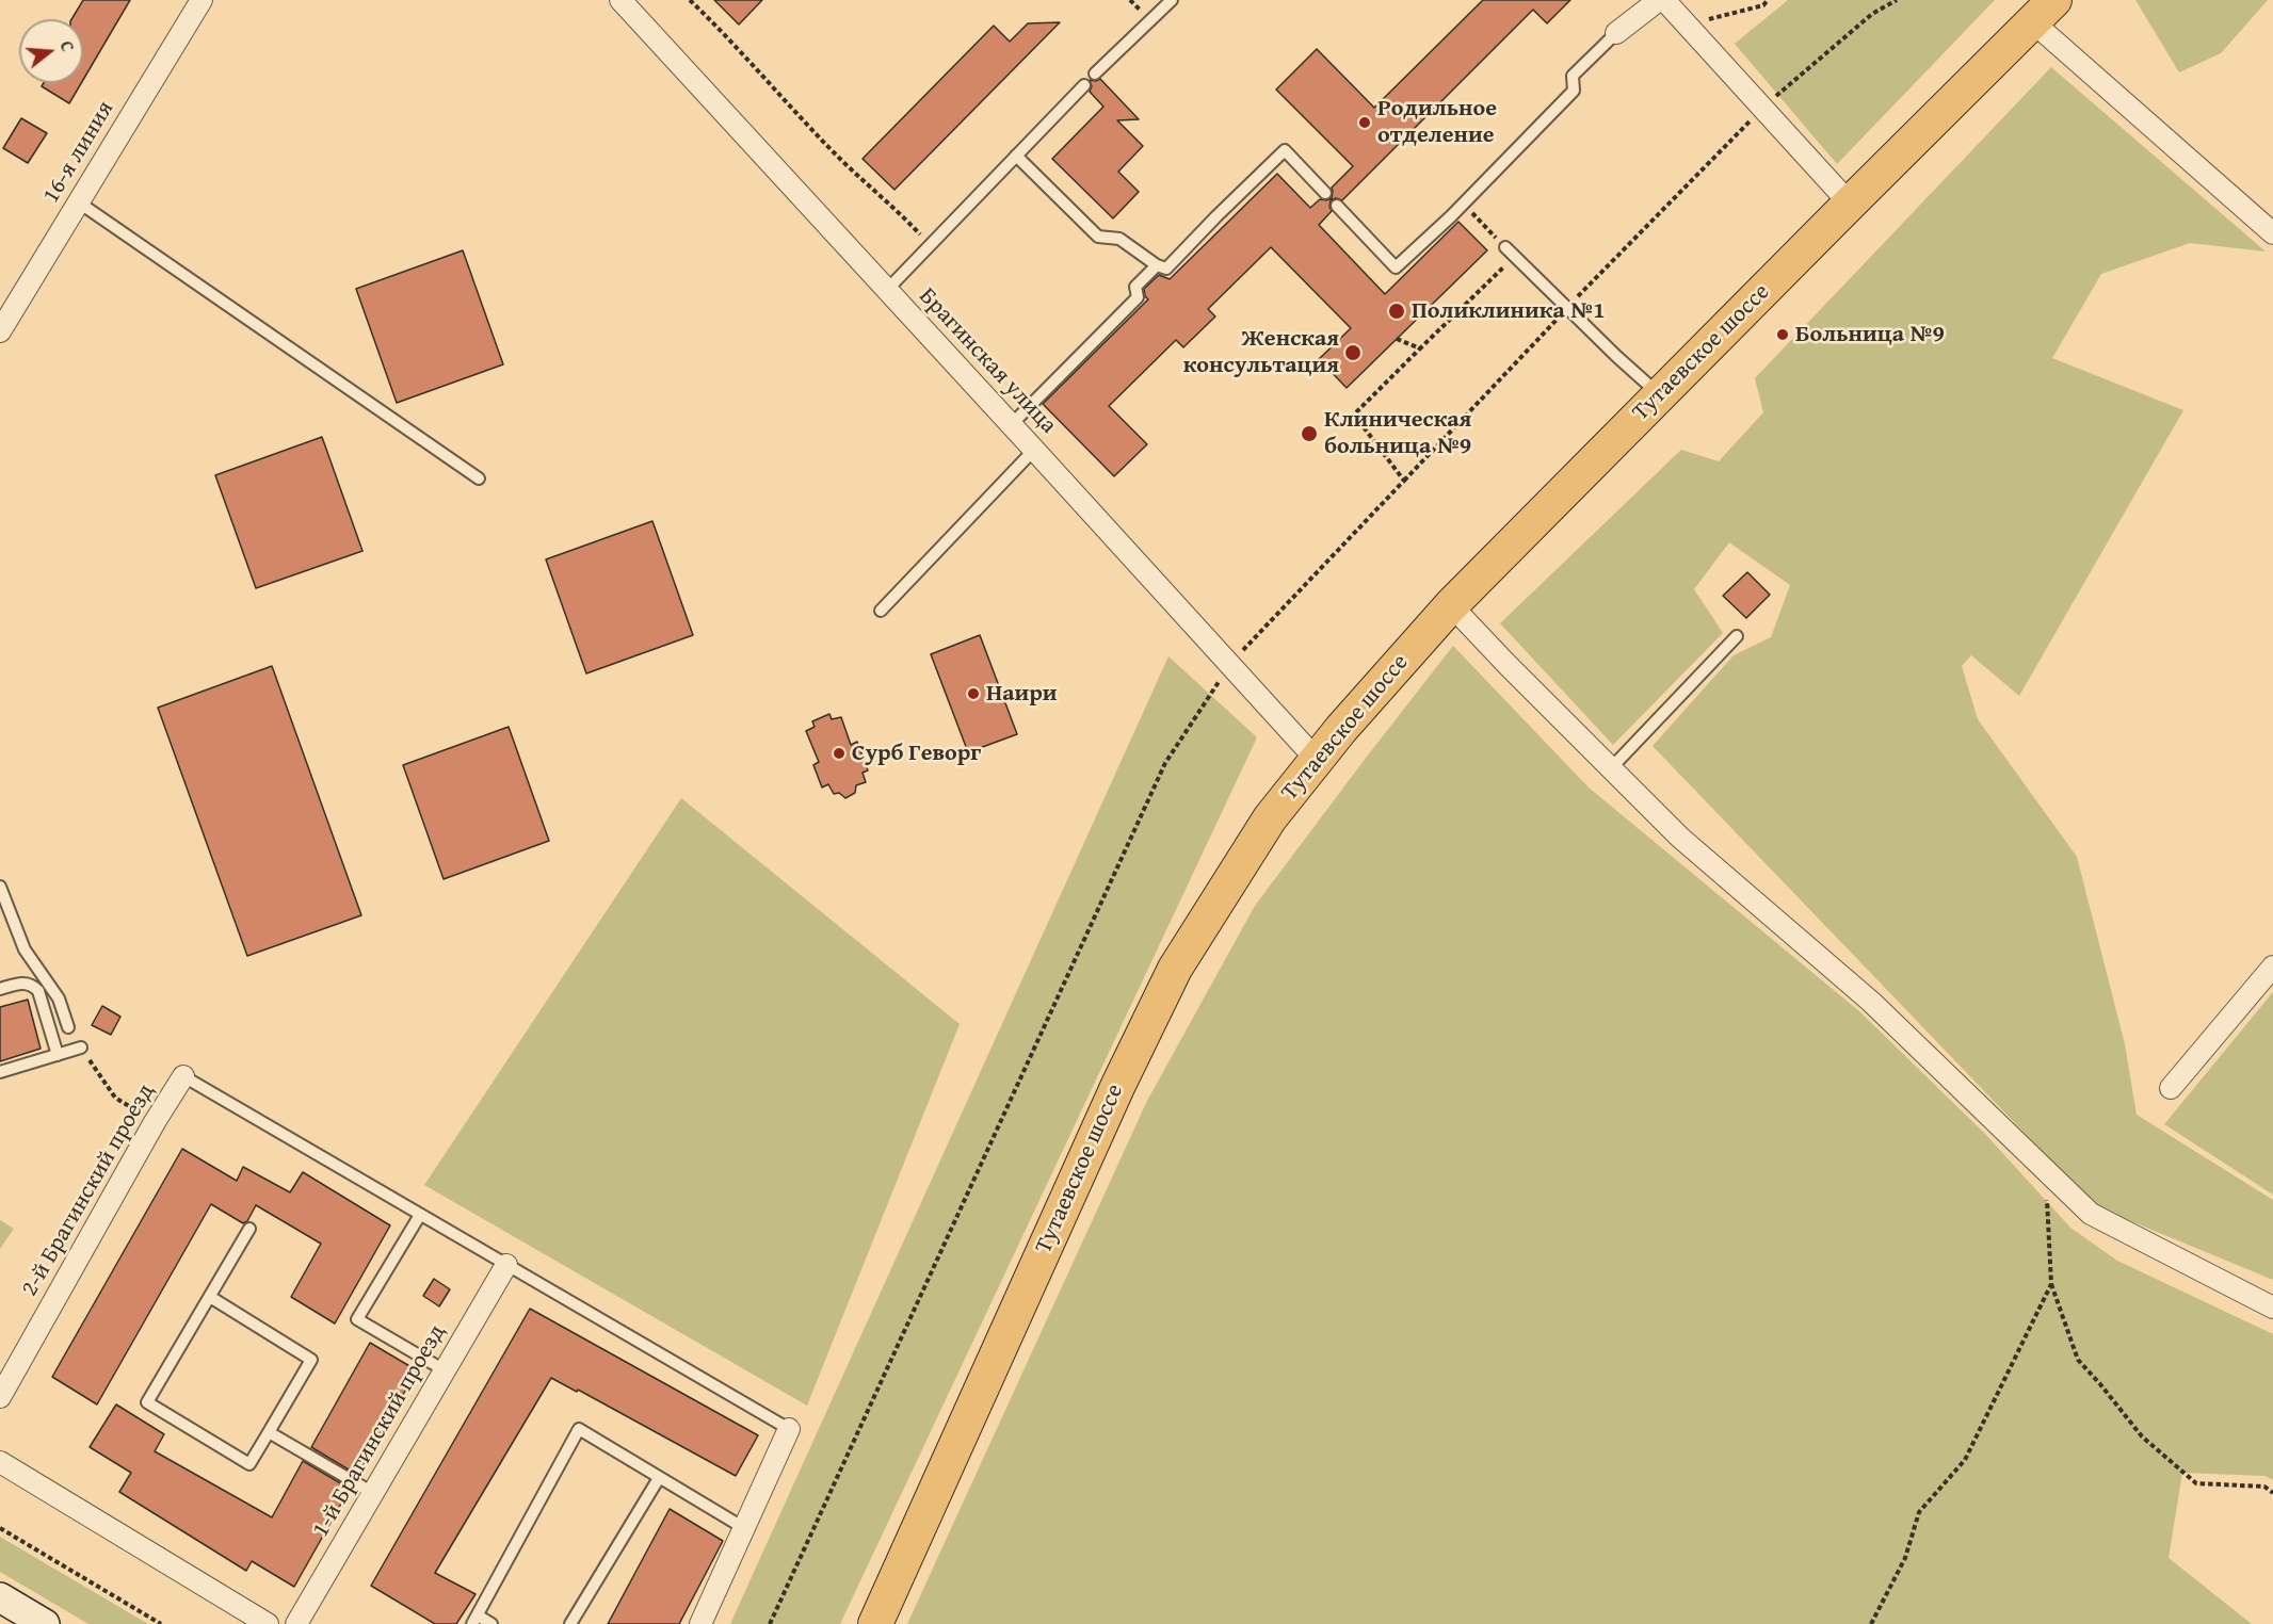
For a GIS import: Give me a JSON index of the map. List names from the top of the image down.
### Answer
{
  "streets": {
    "main road": ["Тутаевское шоссе"],
    "street": [
      "16-я линия",
      "Брагинская улица",
      "2-й Брагинский проезд",
      "1-й Брагинский проезд"
    ]
  },
  "crossings": [
    ["Тутаевское шоссе", "Брагинская улица"]
  ],
  "places": [
    "Родильное отделение",
    "Поликлиника №1",
    "Больница №9",
    "Женская консультация",
    "Клиническая больница №9",
    "Наири",
    "Сурб Геворг"
  ],
  "north": "right"
}
